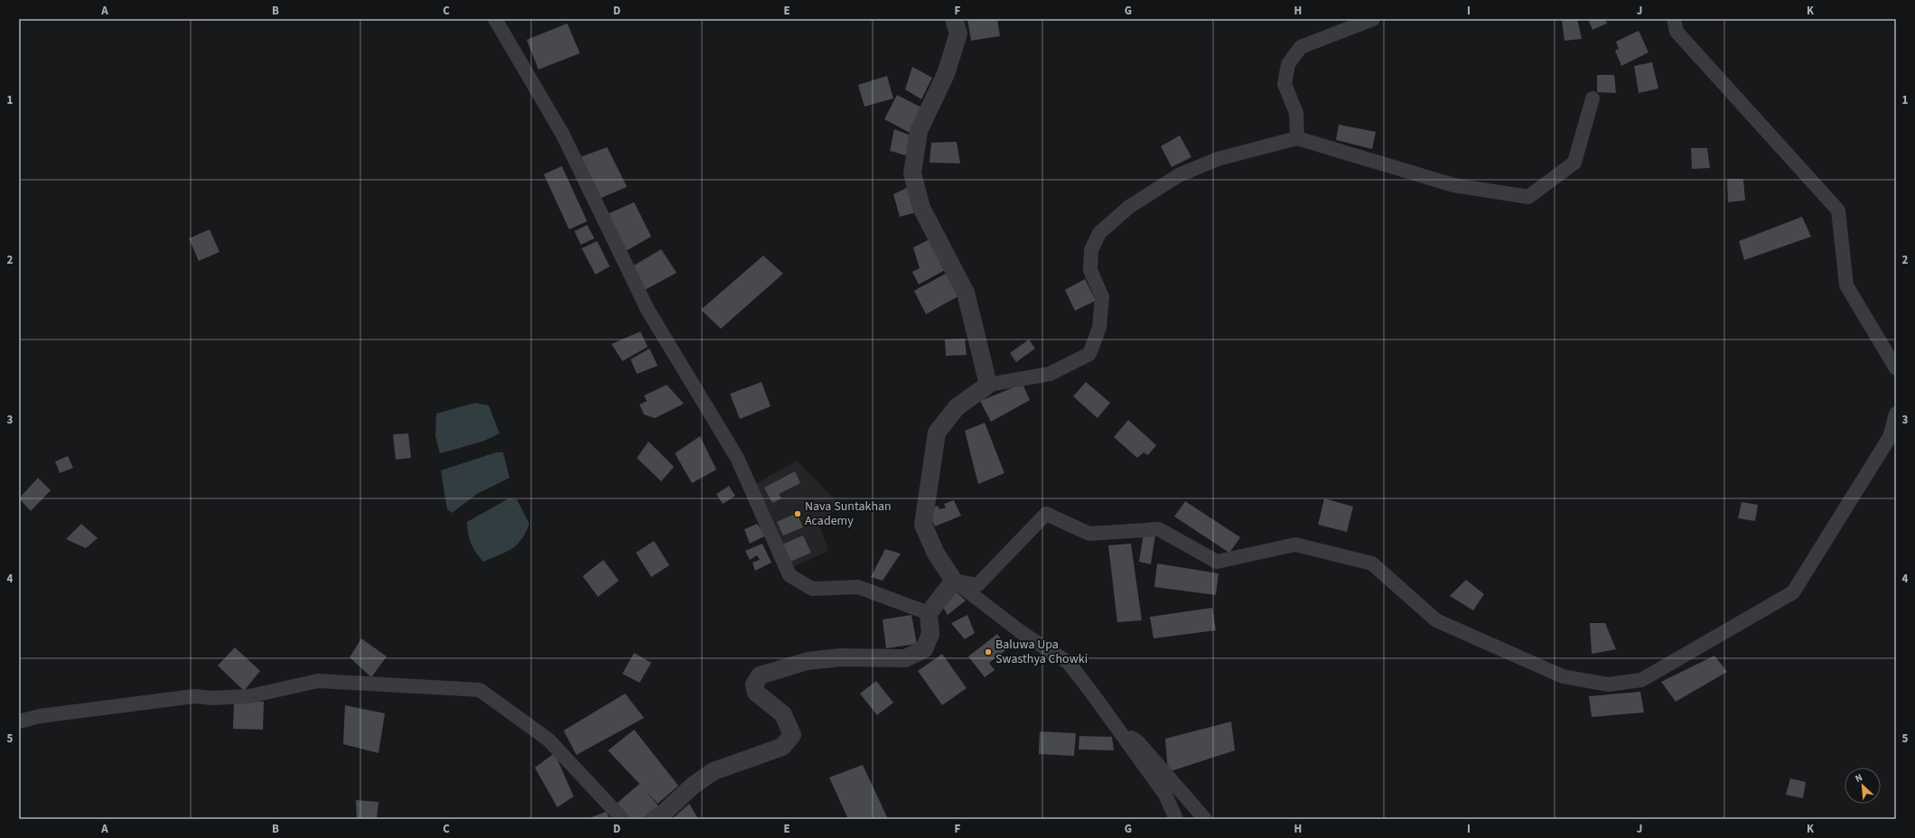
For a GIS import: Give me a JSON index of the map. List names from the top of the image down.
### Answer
{
  "places": ["Nava Suntakhan Academy", "Baluwa Upa Swasthya Chowki"],
  "north": "top left",
  "grid": {
    "columns": [
      "A",
      "B",
      "C",
      "D",
      "E",
      "F",
      "G",
      "H",
      "I",
      "J",
      "K"
    ],
    "rows": [
      "1",
      "2",
      "3",
      "4",
      "5"
    ]
  }
}
